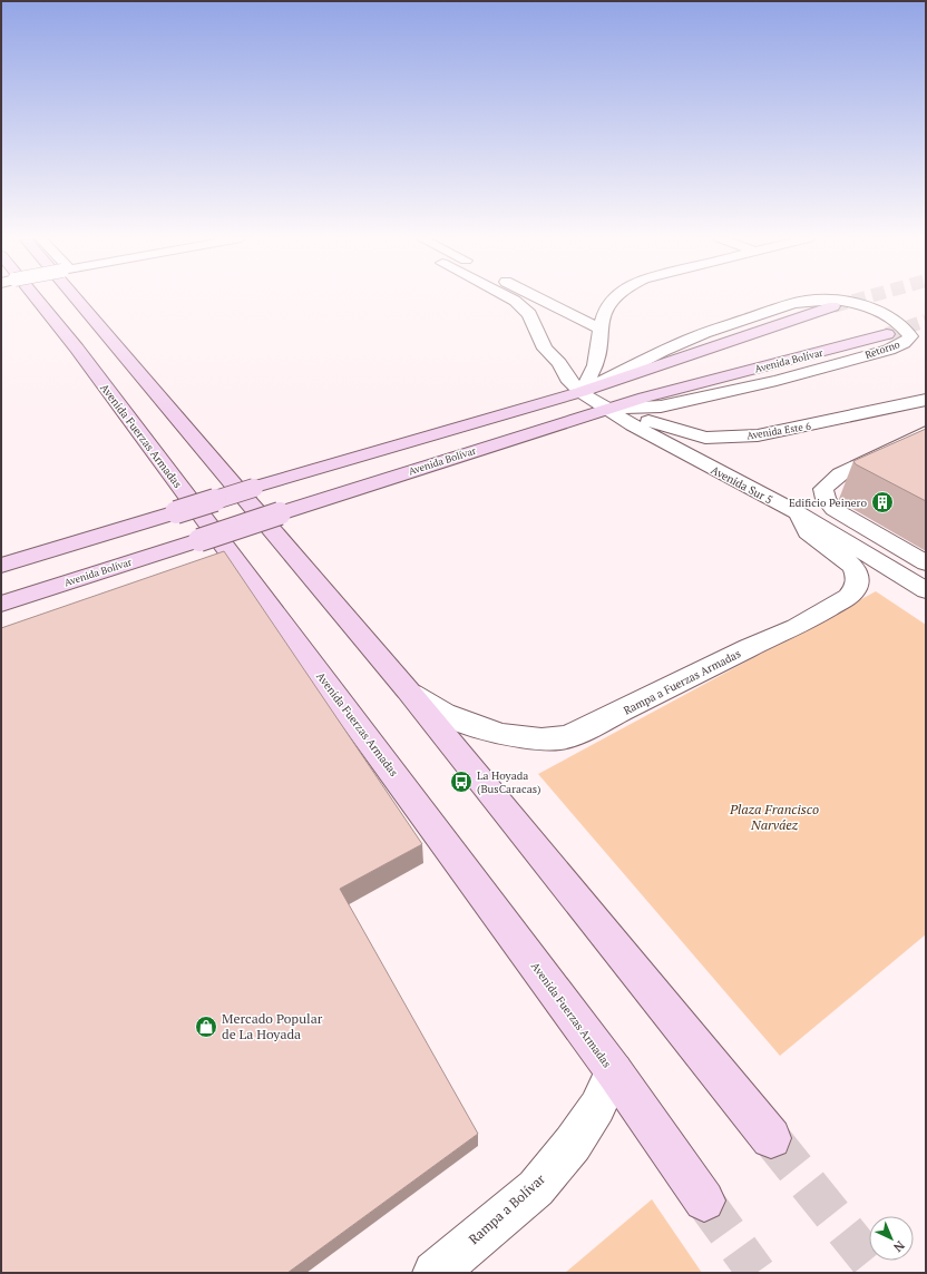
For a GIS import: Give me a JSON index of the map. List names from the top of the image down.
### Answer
{
  "streets": {
    "main road": ["Avenida Bolívar", "Avenida Fuerzas Armadas"],
    "street": [
      "Retorno",
      "Avenida Este 6",
      "Avenida Sur 5",
      "Rampa a Fuerzas Armadas",
      "Rampa a Bolívar"
    ]
  },
  "crossings": [
    ["Retorno", "Avenida Bolívar"],
    ["Retorno", "Avenida Este 6"],
    ["Retorno", "Avenida Sur 5"],
    ["Avenida Bolívar", "Avenida Este 6"],
    ["Avenida Bolívar", "Avenida Sur 5"],
    ["Avenida Este 6", "Avenida Sur 5"],
    ["Avenida Fuerzas Armadas", "Rampa a Bolívar"],
    ["Avenida Sur 5", "Rampa a Fuerzas Armadas"]
  ],
  "parks": ["Plaza Francisco Narváez"],
  "places": {
    "building": ["Edificio Peinero"],
    "bus stop": ["La Hoyada (BusCaracas)"],
    "shop": ["Mercado Popular de La Hoyada"]
  },
  "north": "bottom right"
}
